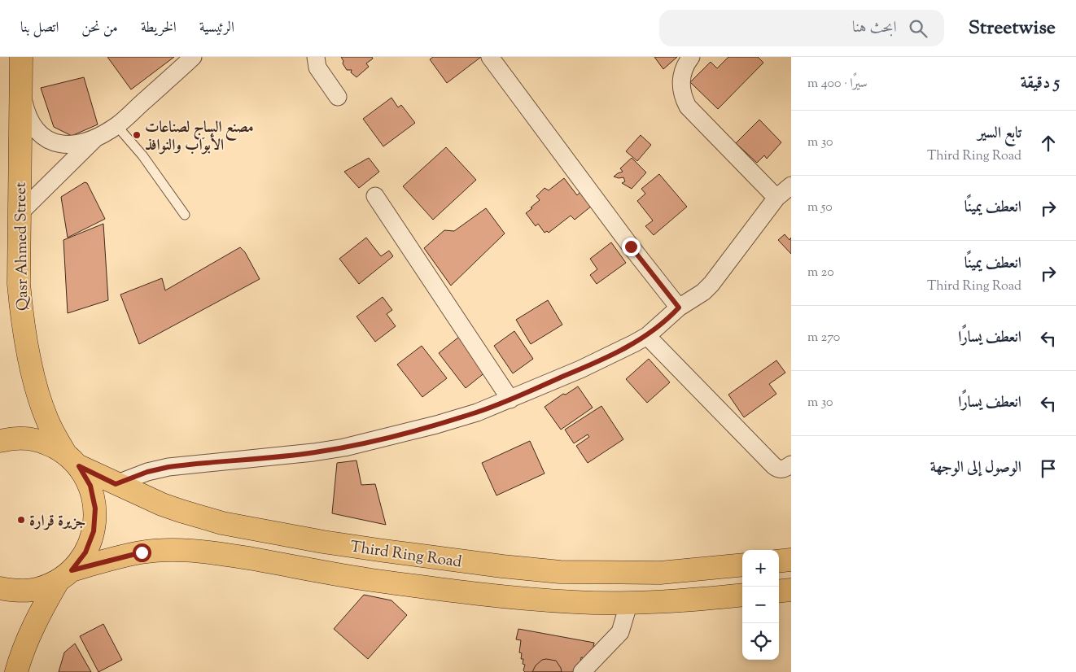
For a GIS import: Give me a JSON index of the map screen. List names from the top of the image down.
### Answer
{
  "streets": {
    "main road": ["Qasr Ahmed Street", "Third Ring Road"]
  },
  "crossings": [
    ["Qasr Ahmed Street", "Third Ring Road"]
  ],
  "places": ["مصنع الساج لصناعات الأبواب والنوافذ", "جزيرة قرارة"],
  "page": {
    "header": "Streetwise",
    "search": "ابحث هنا",
    "nav": [
      "الرئيسية",
      "الخريطة",
      "من نحن",
      "اتصل بنا"
    ],
    "heading": ["5 دقيقة", "سيرًا · 400 m"],
    "list": [
      ["تابع السير", "Third Ring Road", "30 m"],
      ["انعطف يمينًا", "50 m"],
      ["انعطف يمينًا", "Third Ring Road", "20 m"],
      ["انعطف يسارًا", "270 m"],
      ["انعطف يسارًا", "30 m"],
      "الوصول إلى الوجهة"
    ],
    "map_buttons": ["+", "−"]
  }
}
